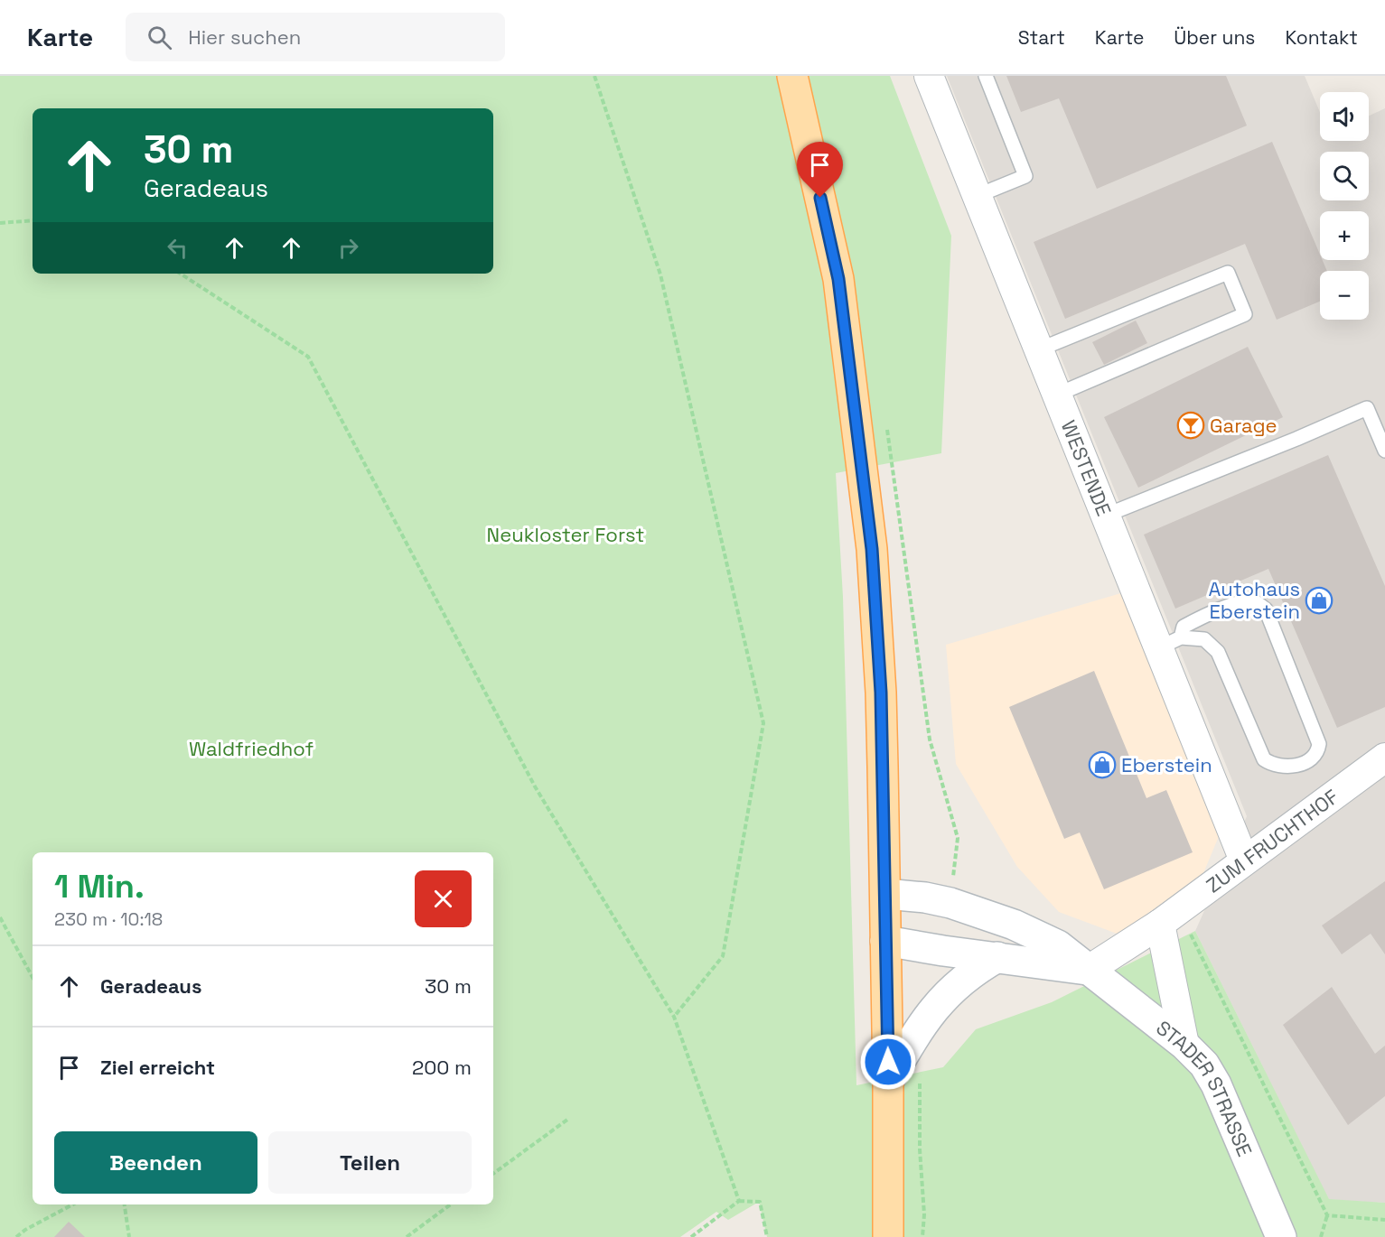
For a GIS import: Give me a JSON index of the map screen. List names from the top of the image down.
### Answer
{
  "streets": {
    "street": ["WESTENDE", "ZUM FRUCHTHOF", "STADER STRASSE"]
  },
  "crossings": [
    ["WESTENDE", "ZUM FRUCHTHOF"],
    ["ZUM FRUCHTHOF", "STADER STRASSE"]
  ],
  "parks": ["Neukloster Forst", "Waldfriedhof"],
  "places": {
    "bar": ["Garage"],
    "shop": ["Autohaus Eberstein", "Eberstein"]
  },
  "page": {
    "header": "Karte",
    "search": "Hier suchen",
    "nav": [
      "Start",
      "Karte",
      "Über uns",
      "Kontakt"
    ],
    "map_buttons": ["+", "−"],
    "turn": ["30 m", "Geradeaus"],
    "heading": ["1 Min.", "230 m · 10:18"],
    "list": [
      {
        "name": "Geradeaus",
        "value": "30 m"
      },
      {
        "name": "Ziel erreicht",
        "value": "200 m"
      }
    ],
    "buttons": ["Beenden", "Teilen"]
  }
}
